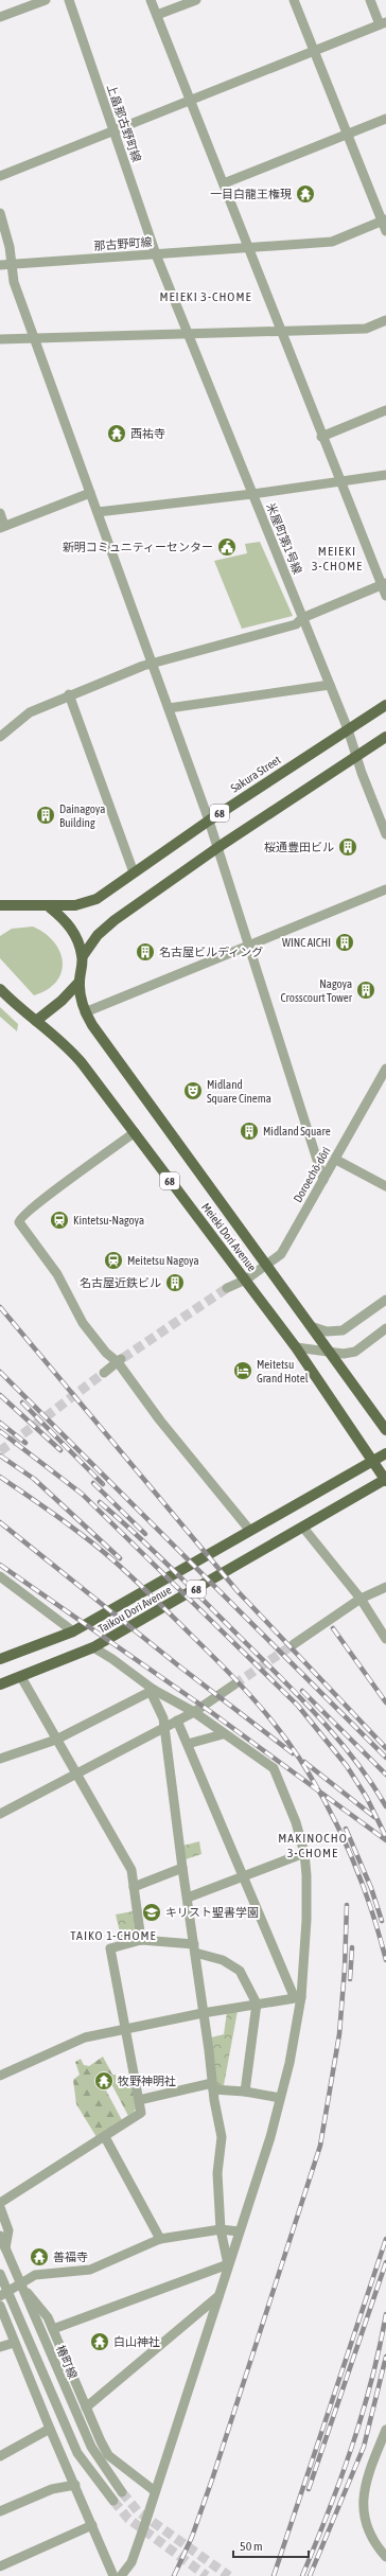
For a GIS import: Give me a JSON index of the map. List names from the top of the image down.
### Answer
{
  "streets": {
    "main road": [
      "Sakura Street",
      "68",
      "Meieki Dori Avenue",
      "Taikou Dori Avenue"
    ],
    "street": [
      "上畠那古野町線",
      "那古野町線",
      "米屋町第1号線",
      "Doroechō-dōri",
      "椿町線"
    ]
  },
  "crossings": [
    ["上畠那古野町線", "那古野町線"],
    ["上畠那古野町線", "米屋町第1号線"],
    ["那古野町線", "米屋町第1号線"],
    ["米屋町第1号線", "Sakura Street"],
    ["米屋町第1号線", "68"],
    ["Sakura Street", "68"],
    ["68", "Meieki Dori Avenue"],
    ["Doroechō-dōri", "Meieki Dori Avenue"],
    ["Meieki Dori Avenue", "Taikou Dori Avenue"]
  ],
  "districts": [
    "MEIEKI 3-CHOME",
    "MEIEKI 3-CHOME",
    "MAKINOCHO 3-CHOME",
    "TAIKO 1-CHOME"
  ],
  "places": {
    "temple": [
      "一目白龍王権現",
      "西祐寺",
      "牧野神明社",
      "善福寺",
      "白山神社"
    ],
    "public building": ["新明コミュニティーセンター"],
    "building": [
      "Dainagoya Building",
      "桜通豊田ビル",
      "WINC AICHI",
      "名古屋ビルディング",
      "Nagoya Crosscourt Tower",
      "Midland Square",
      "名古屋近鉄ビル"
    ],
    "theatre": ["Midland Square Cinema"],
    "station": ["Kintetsu-Nagoya", "Meitetsu Nagoya"],
    "hotel": ["Meitetsu Grand Hotel"],
    "school or university": ["キリスト聖書学園"]
  },
  "scale_bar": "50 m"
}
